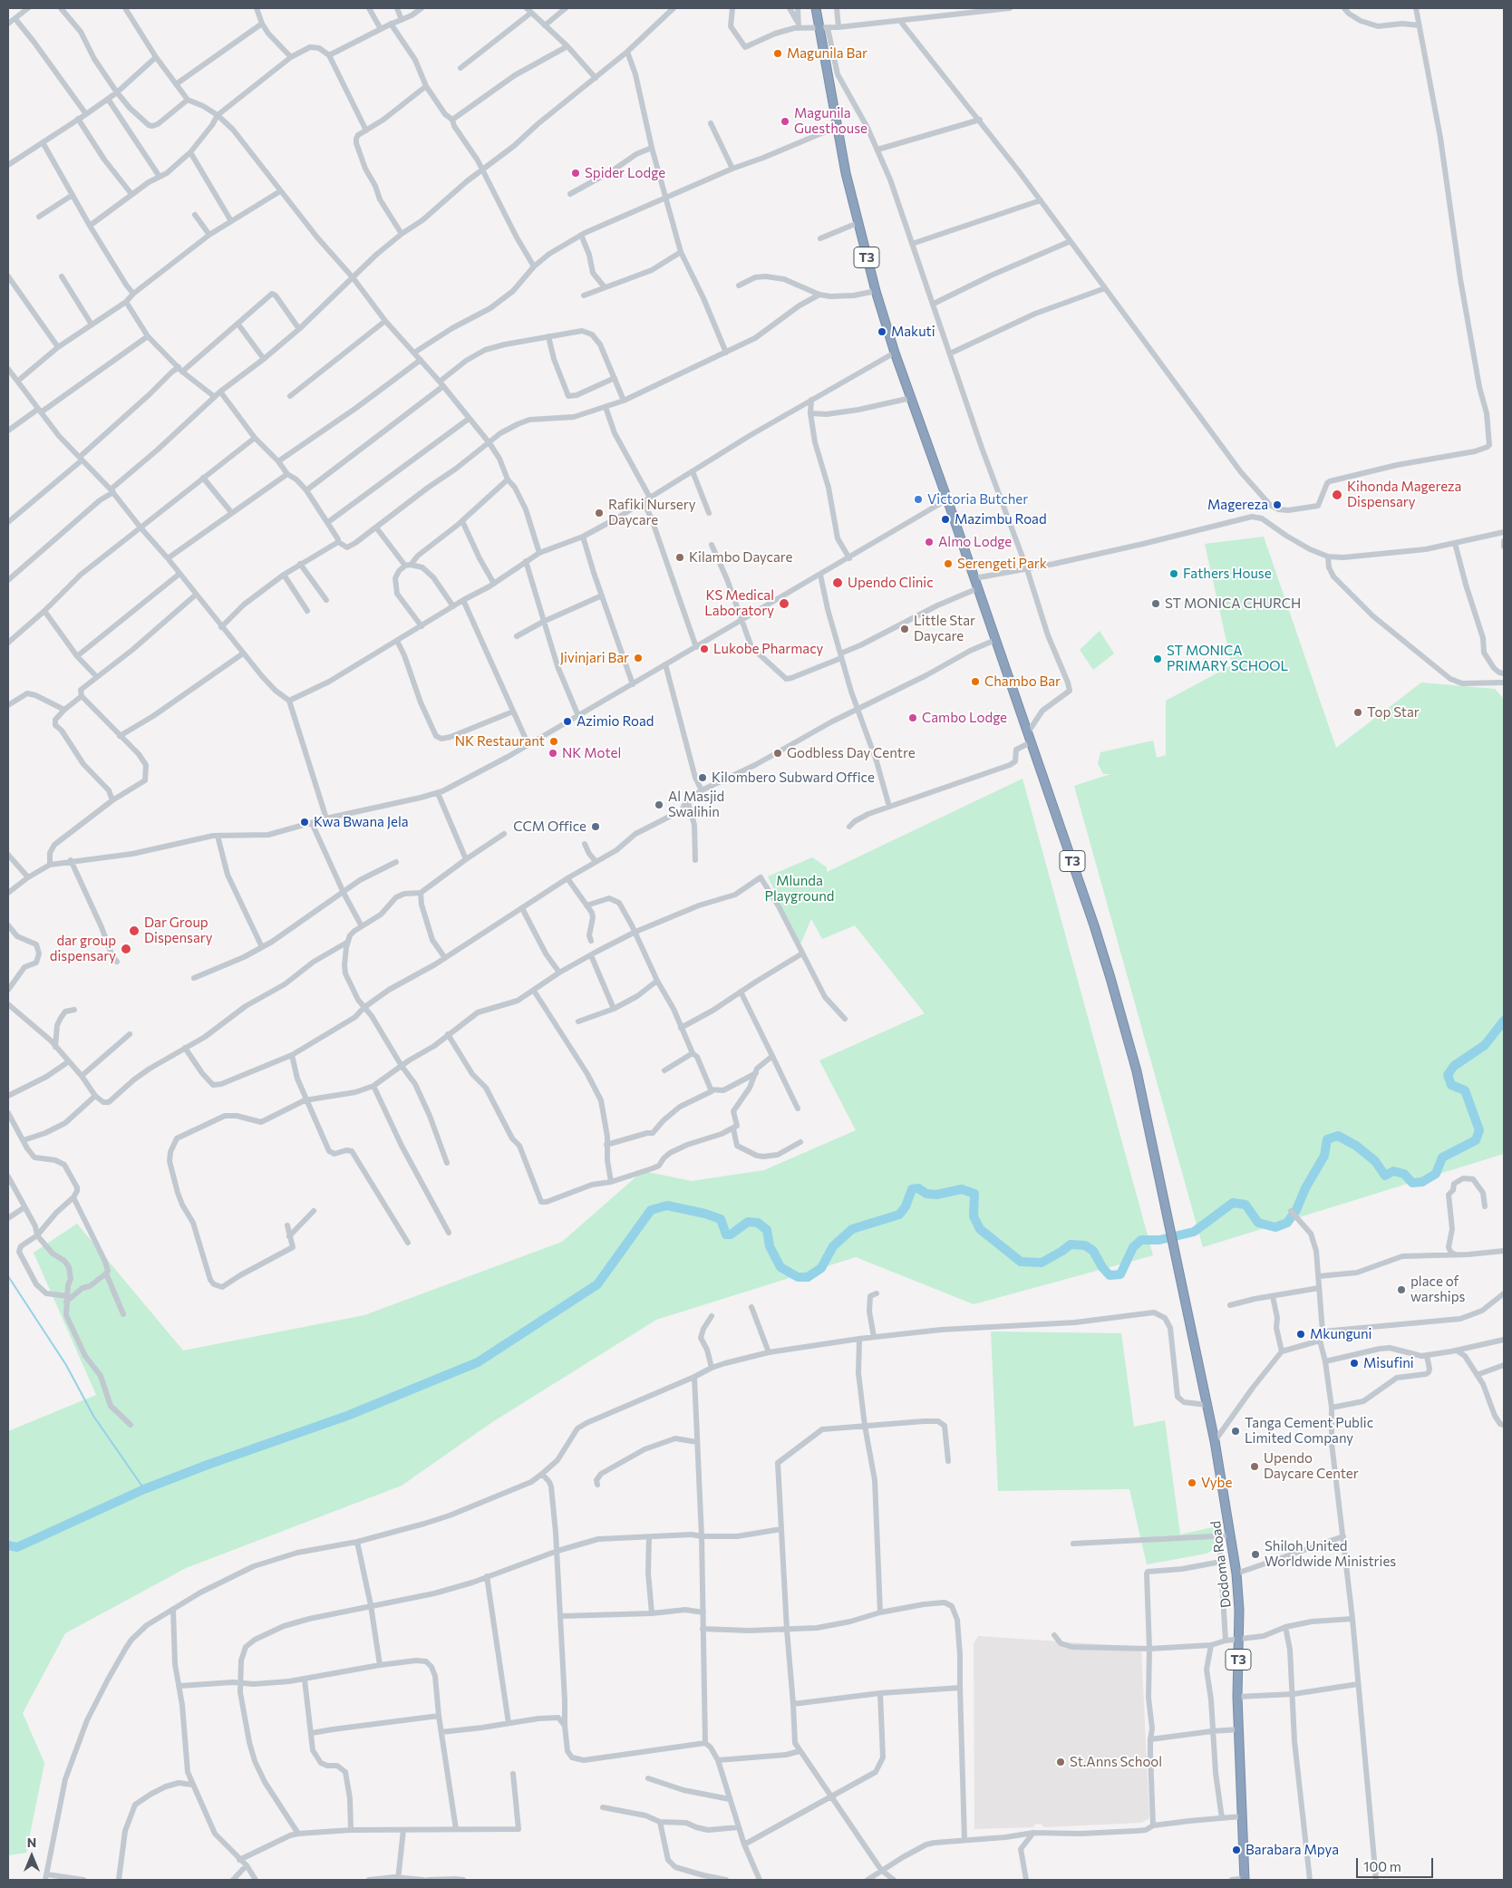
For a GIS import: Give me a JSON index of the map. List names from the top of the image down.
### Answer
{
  "streets": {
    "highway": ["T3", "Dodoma Road"]
  },
  "crossings": [
    ["T3", "Dodoma Road"]
  ],
  "parks": ["Mlunda Playground"],
  "places": [
    "Magunila Bar",
    "Magunila Guesthouse",
    "Spider Lodge",
    "Makuti",
    "Kihonda Magereza Dispensary",
    "Victoria Butcher",
    "Magereza",
    "Rafiki Nursery Daycare",
    "Mazimbu Road",
    "Almo Lodge",
    "Kilambo Daycare",
    "Serengeti Park",
    "Fathers House",
    "Upendo Clinic",
    "KS Medical Laboratory",
    "ST MONICA CHURCH",
    "Little Star Daycare",
    "Lukobe Pharmacy",
    "Jivinjari Bar",
    "ST MONICA PRIMARY SCHOOL",
    "Chambo Bar",
    "Top Star",
    "Cambo Lodge",
    "Azimio Road",
    "NK Restaurant",
    "NK Motel",
    "Godbless Day Centre",
    "Kilombero Subward Office",
    "Al Masjid Swalihin",
    "Kwa Bwana Jela",
    "CCM Office",
    "Dar Group Dispensary",
    "dar group dispensary",
    "place of warships",
    "Mkunguni",
    "Misufini",
    "Tanga Cement Public Limited Company",
    "Upendo Daycare Center",
    "Vybe",
    "Shiloh United Worldwide Ministries",
    "St.Anns School",
    "Barabara Mpya"
  ],
  "scale_bar": "100 m",
  "north": "top"
}
